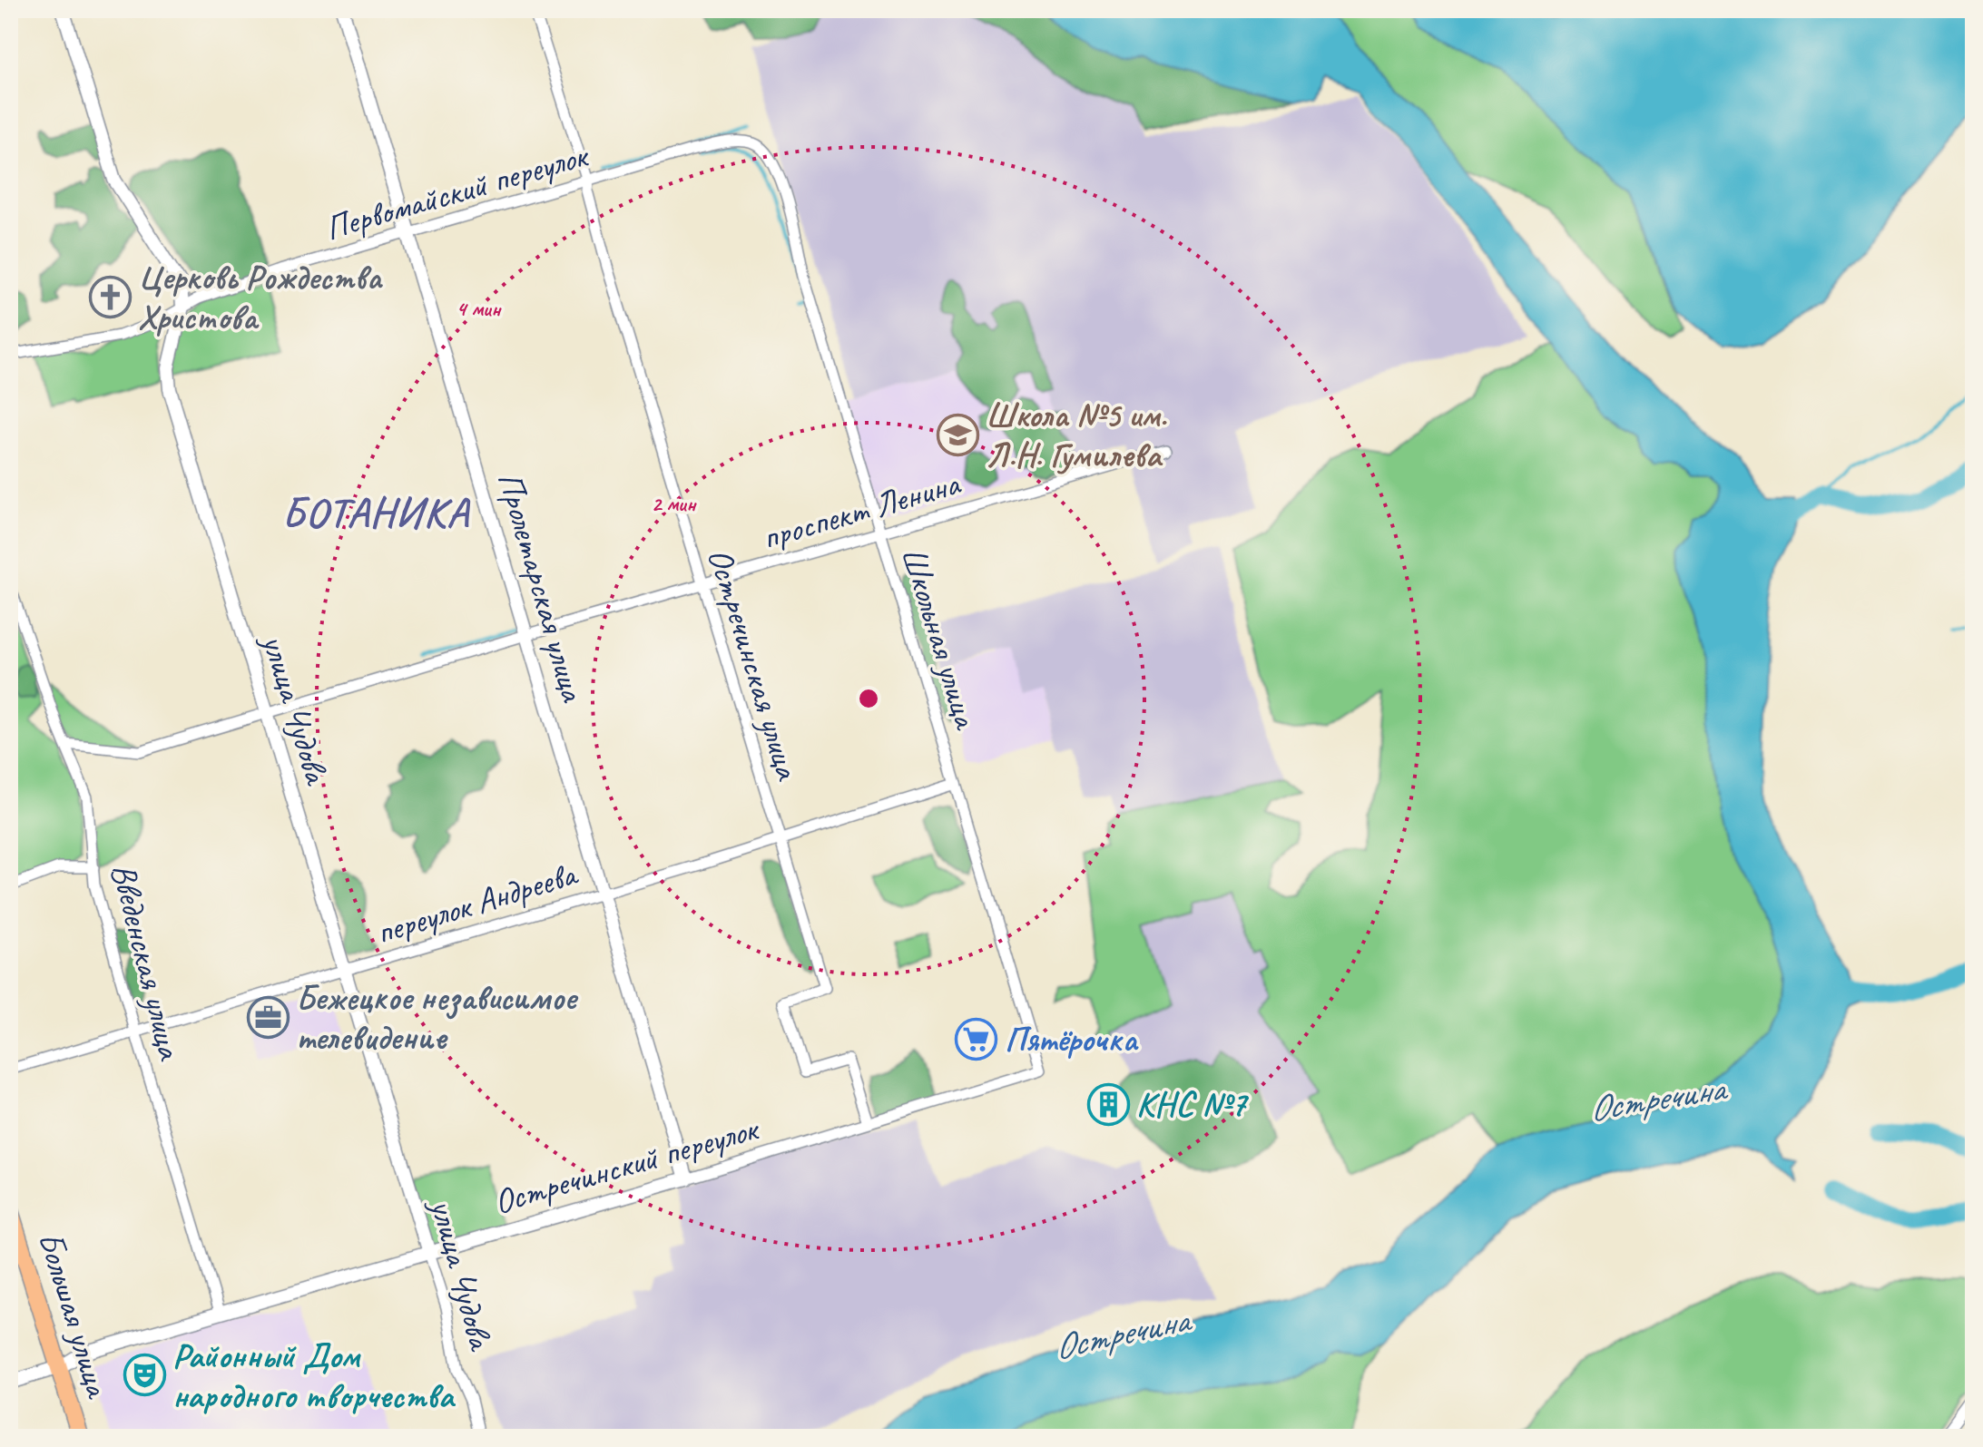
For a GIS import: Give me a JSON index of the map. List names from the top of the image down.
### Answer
{
  "streets": {
    "main road": ["Большая улица"],
    "street": [
      "Первомайский переулок",
      "проспект Ленина",
      "Пролетарская улица",
      "Школьная улица",
      "Остречинская улица",
      "улица Чудова",
      "переулок Андреева",
      "Введенская улица",
      "Остречинский переулок"
    ]
  },
  "crossings": [
    ["Первомайский переулок", "Пролетарская улица"],
    ["Первомайский переулок", "Школьная улица"],
    ["Первомайский переулок", "Остречинская улица"],
    ["Первомайский переулок", "улица Чудова"],
    ["проспект Ленина", "Пролетарская улица"],
    ["проспект Ленина", "Школьная улица"],
    ["проспект Ленина", "Остречинская улица"],
    ["проспект Ленина", "улица Чудова"],
    ["проспект Ленина", "Введенская улица"],
    ["Пролетарская улица", "переулок Андреева"],
    ["Пролетарская улица", "Остречинский переулок"],
    ["Школьная улица", "переулок Андреева"],
    ["Школьная улица", "Остречинский переулок"],
    ["Остречинская улица", "переулок Андреева"],
    ["Остречинская улица", "Остречинский переулок"],
    ["улица Чудова", "переулок Андреева"],
    ["улица Чудова", "Остречинский переулок"],
    ["переулок Андреева", "Введенская улица"],
    ["Введенская улица", "Остречинский переулок"],
    ["Остречинский переулок", "Большая улица"]
  ],
  "districts": ["БОТАНИКА"],
  "water": ["Остречина"],
  "places": {
    "church": ["Церковь Рождества Христова"],
    "school or university": ["Школа №5 им. Л.Н. Гумилева"],
    "office": ["Бежецкое независимое телевидение"],
    "supermarket": ["Пятёрочка"],
    "building": ["КНС №7"],
    "theatre": ["Районный Дом народного творчества"]
  },
  "rings": ["4 мин", "2 мин"]
}
